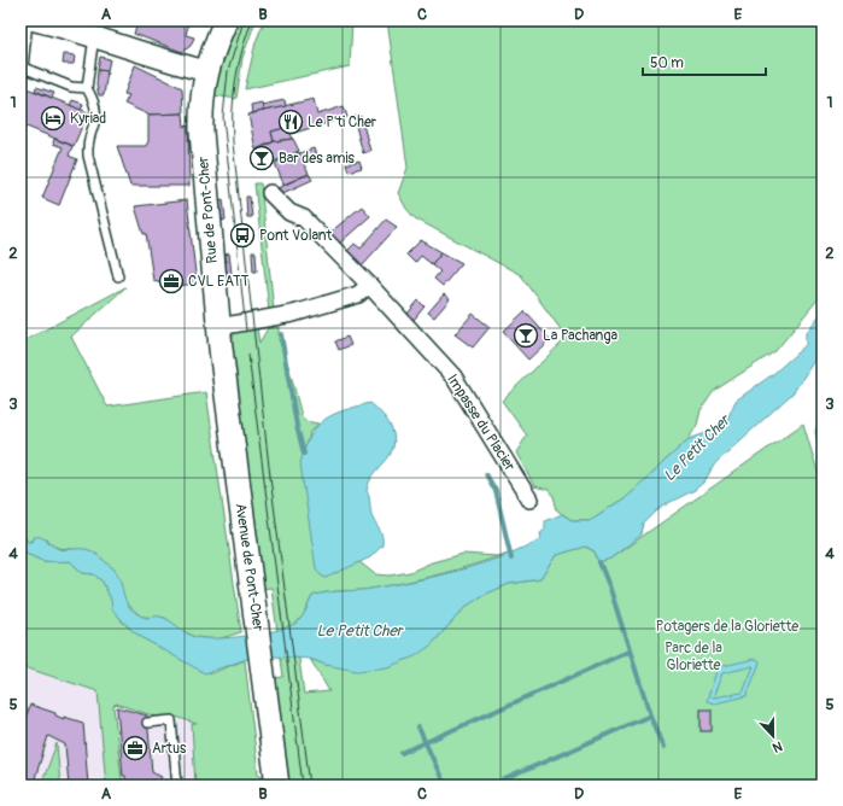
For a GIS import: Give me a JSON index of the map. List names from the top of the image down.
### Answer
{
  "streets": {
    "main road": ["Rue de Pont-Cher", "Avenue de Pont-Cher"],
    "street": ["Impasse du Placier"]
  },
  "crossings": [
    ["Rue de Pont-Cher", "Avenue de Pont-Cher"]
  ],
  "water": ["Le Petit Cher"],
  "parks": ["Potagers de la Gloriette", "Parc de la Gloriette"],
  "places": {
    "hotel": ["Kyriad"],
    "restaurant": ["Le P'ti Cher"],
    "bar": ["Bar des amis", "La Pachanga"],
    "bus stop": ["Pont Volant"],
    "office": ["CVL EATT", "Artus"]
  },
  "scale_bar": "50 m",
  "north": "bottom",
  "grid": {
    "columns": [
      "A",
      "B",
      "C",
      "D",
      "E"
    ],
    "rows": [
      "1",
      "2",
      "3",
      "4",
      "5"
    ]
  }
}
